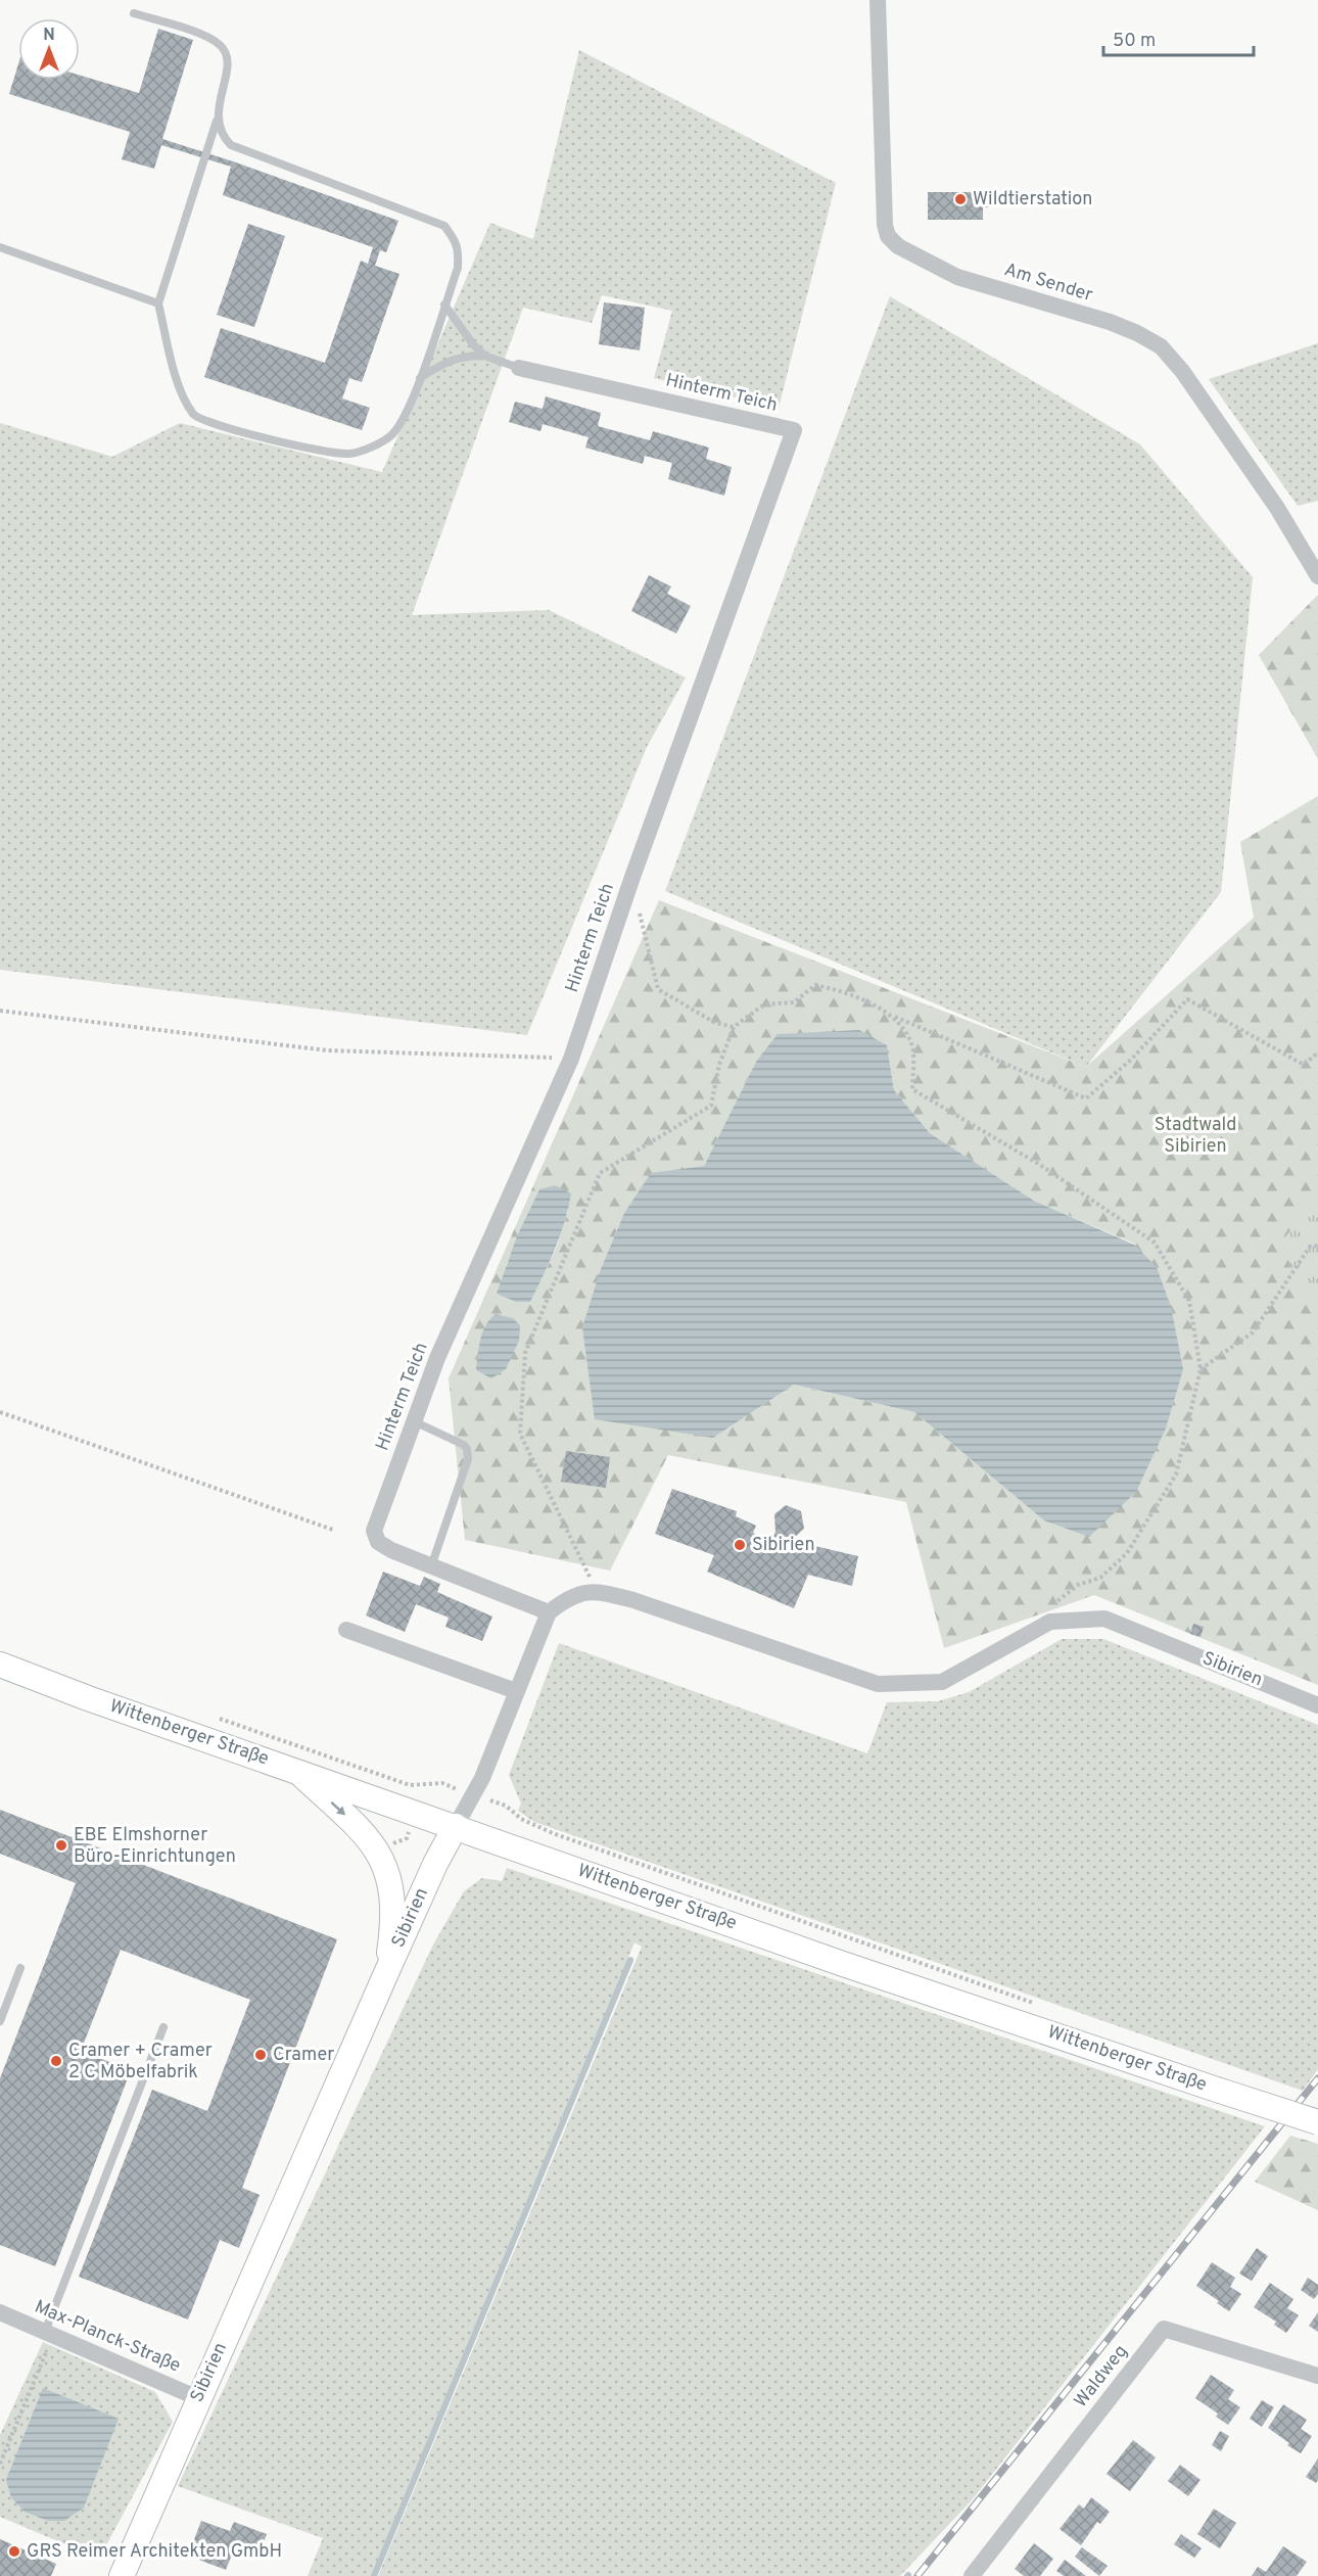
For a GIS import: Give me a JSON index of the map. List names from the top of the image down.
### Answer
{
  "streets": {
    "main road": ["Sibirien", "Wittenberger Straße"],
    "street": [
      "Am Sender",
      "Hinterm Teich",
      "Max-Planck-Straße",
      "Waldweg"
    ]
  },
  "crossings": [
    ["Hinterm Teich", "Sibirien"],
    ["Sibirien", "Wittenberger Straße"],
    ["Sibirien", "Max-Planck-Straße"]
  ],
  "parks": ["Stadtwald Sibirien"],
  "places": [
    "Wildtierstation",
    "Sibirien",
    "EBE Elmshorner Büro-Einrichtungen",
    "Cramer",
    "Cramer + Cramer 2 C Möbelfabrik",
    "GRS Reimer Architekten GmbH"
  ],
  "scale_bar": "50 m",
  "north": "top"
}
